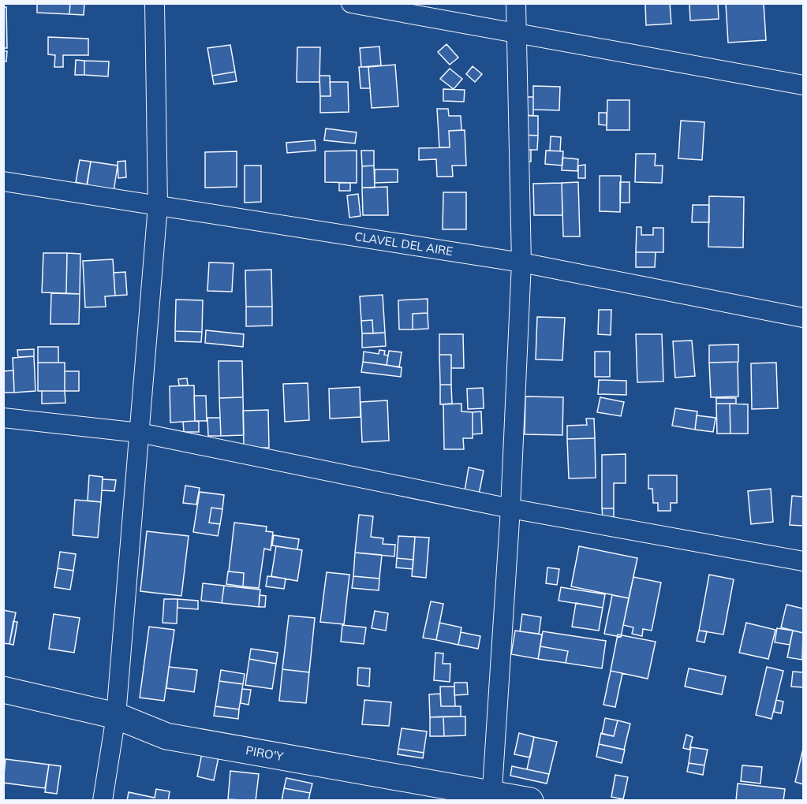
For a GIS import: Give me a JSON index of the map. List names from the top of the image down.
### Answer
{
  "streets": {
    "main road": ["PIRO'Y"],
    "street": ["CLAVEL DEL AIRE"]
  }
}
